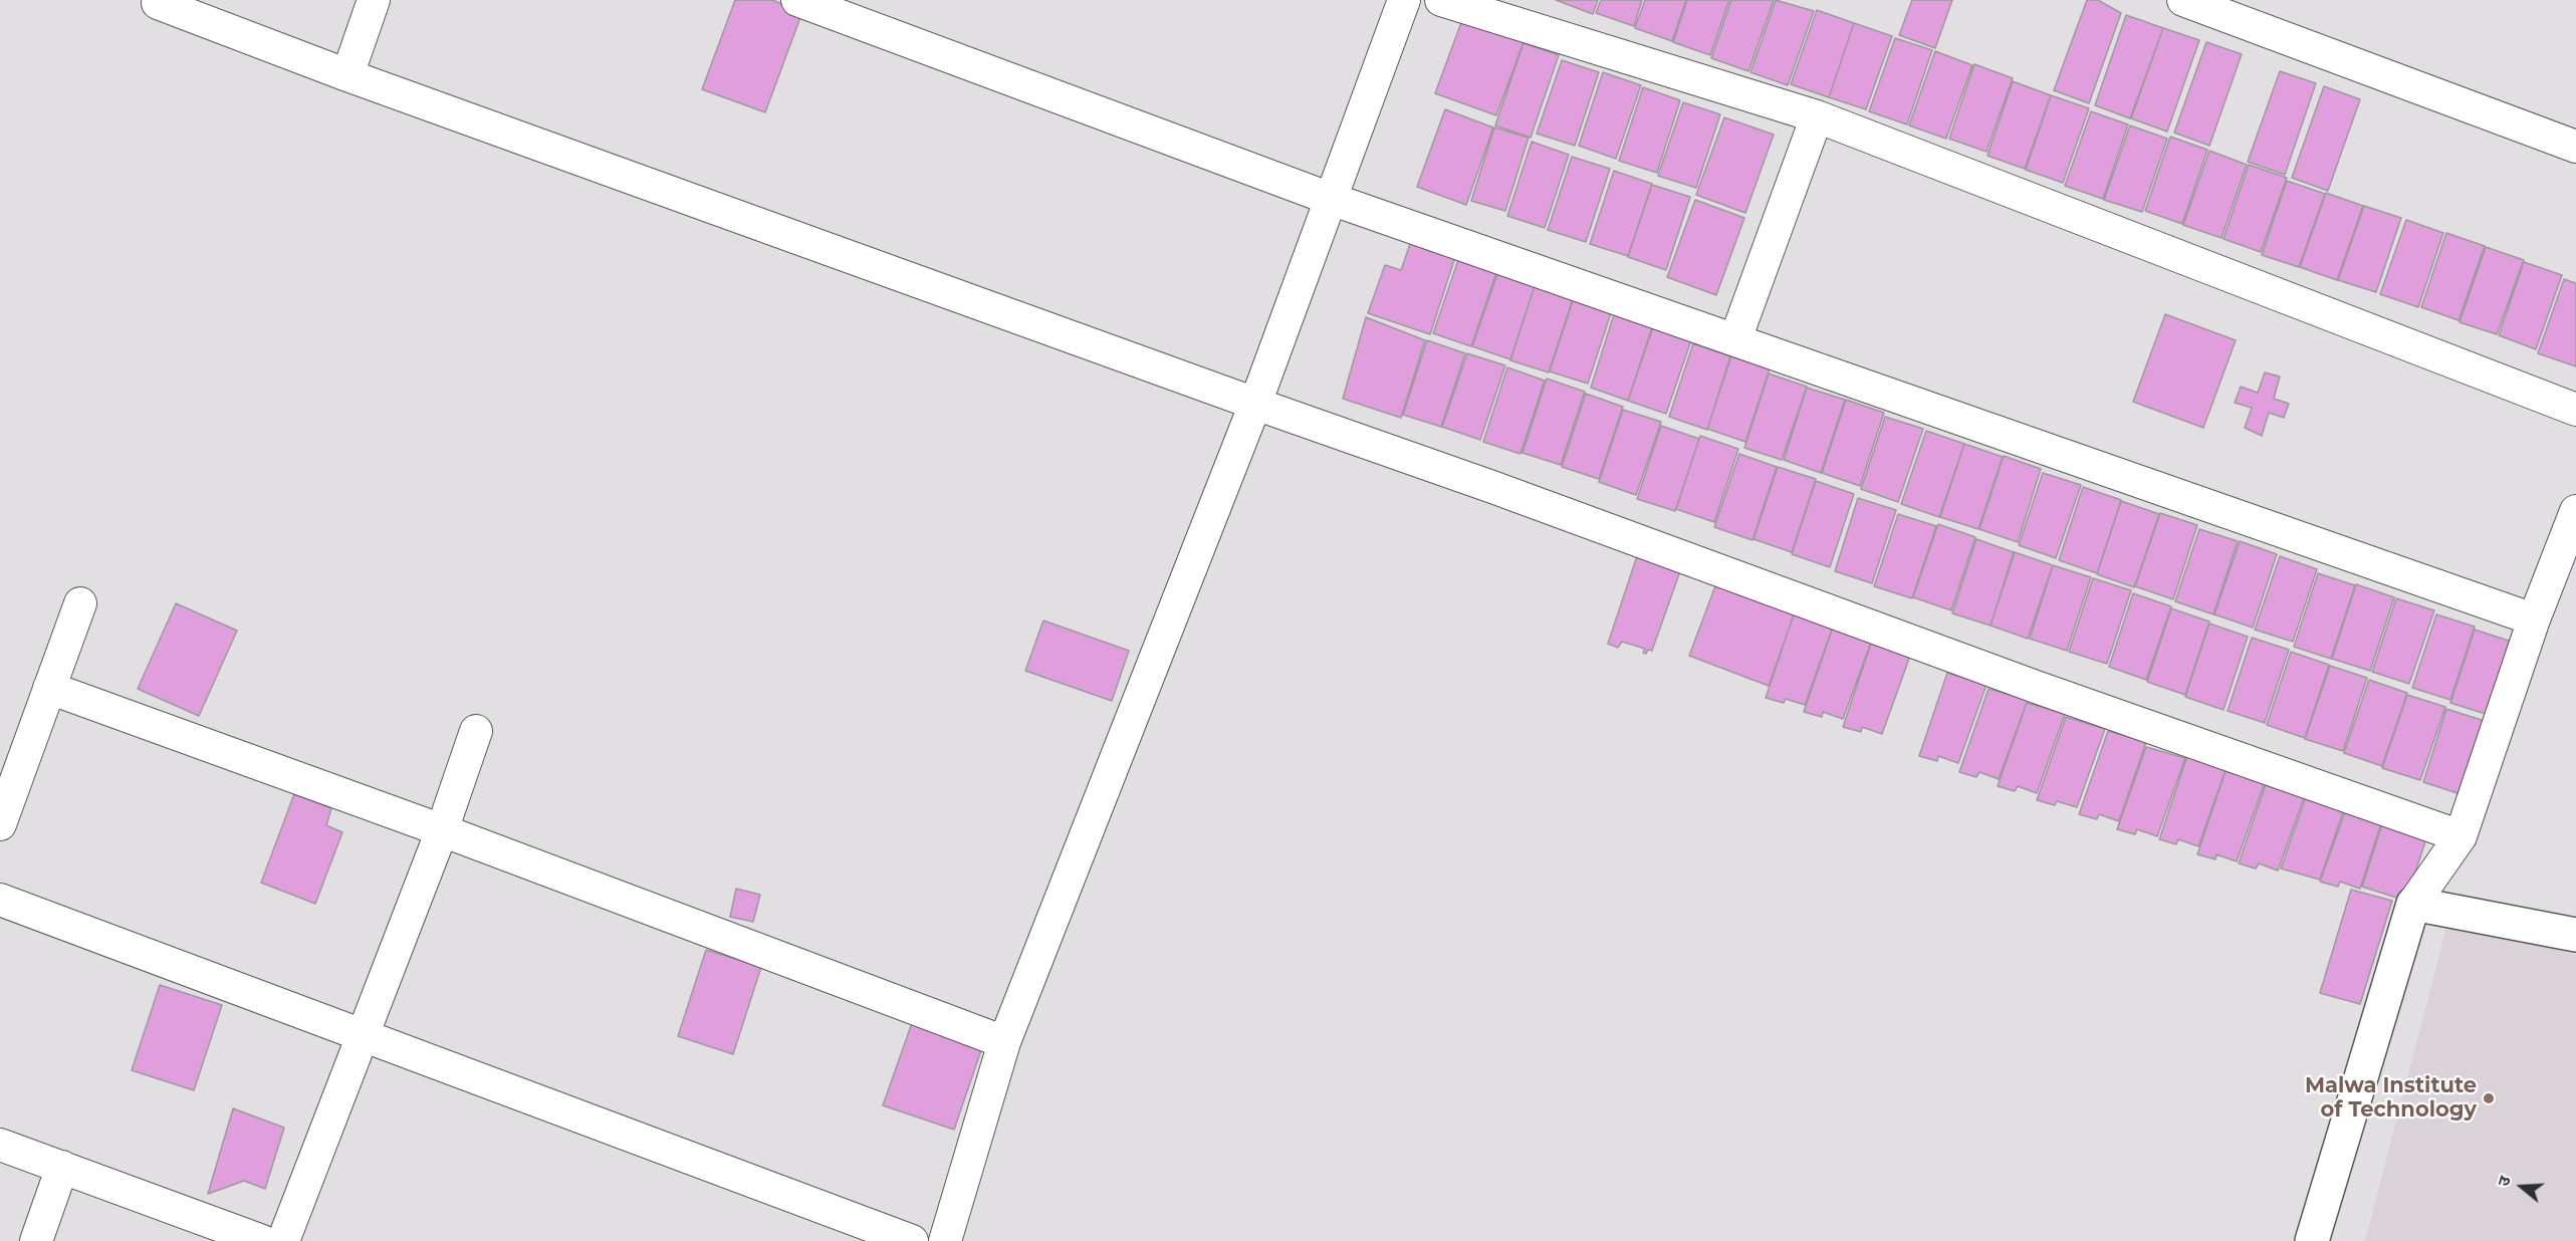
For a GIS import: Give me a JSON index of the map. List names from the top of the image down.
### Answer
{
  "places": ["Malwa Institute of Technology"],
  "north": "left"
}
